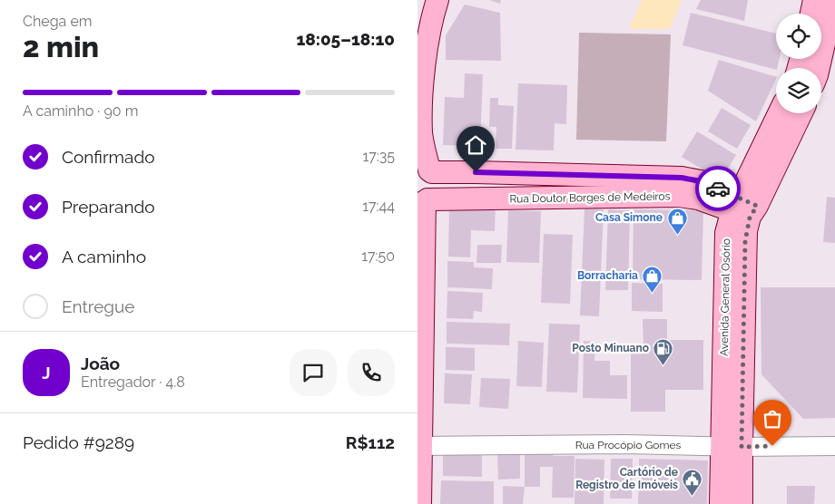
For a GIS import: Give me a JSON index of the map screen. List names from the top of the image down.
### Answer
{
  "streets": {
    "main road": ["Rua Doutor Borges de Medeiros", "Avenida General Osório"],
    "street": ["Rua Procópio Gomes"]
  },
  "crossings": [
    ["Rua Doutor Borges de Medeiros", "Avenida General Osório"],
    ["Avenida General Osório", "Rua Procópio Gomes"]
  ],
  "places": {
    "shop": ["Casa Simone", "Borracharia"],
    "fuel station": ["Posto Minuano"],
    "public building": ["Cartório de Registro de Imóveis"]
  },
  "page": {
    "heading": ["2 min", "Chega em", "18:05–18:10"],
    "panel": [
      "João",
      "Entregador · 4.8",
      "Pedido #9289",
      "R$112"
    ],
    "bar": "A caminho · 90 m",
    "list": [
      ["Confirmado", "17:35"],
      ["Preparando", "17:44"],
      ["A caminho", "17:50"],
      "Entregue"
    ],
    "round": "J"
  }
}
